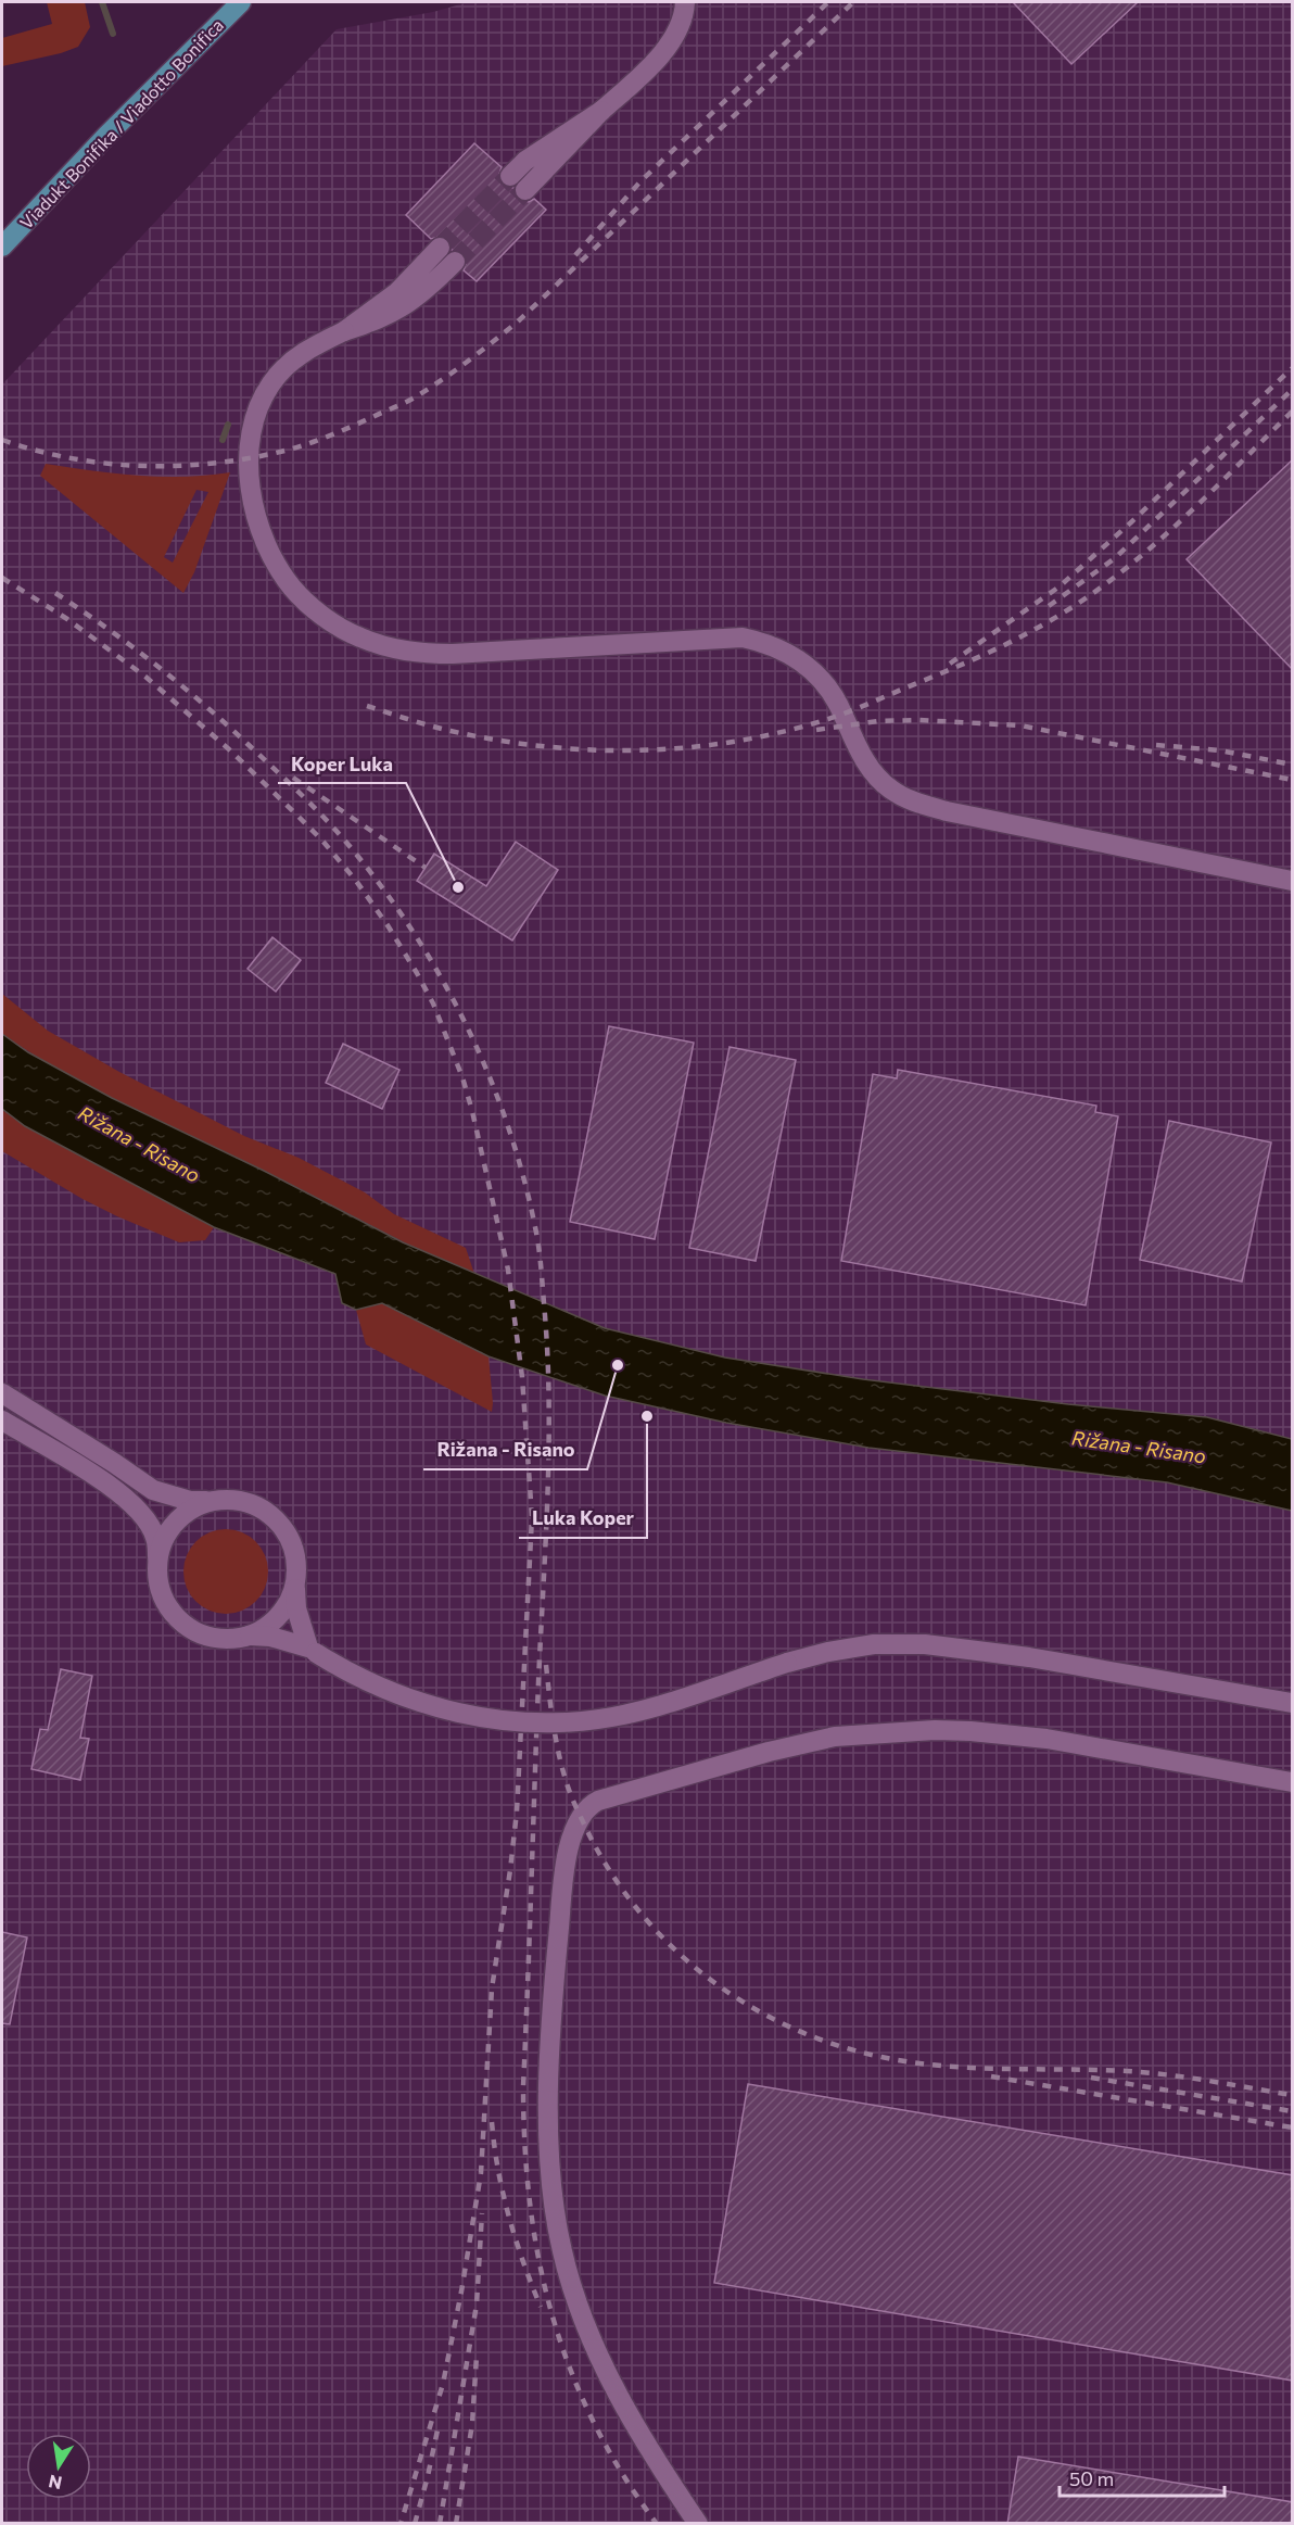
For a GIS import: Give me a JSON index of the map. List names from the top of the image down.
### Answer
{
  "streets": {
    "main road": ["Viadukt Bonifika / Viadotto Bonifica"]
  },
  "water": ["Rižana - Risano"],
  "places": ["Koper Luka", "Rižana - Risano", "Luka Koper"],
  "scale_bar": "50 m",
  "north": "bottom"
}
